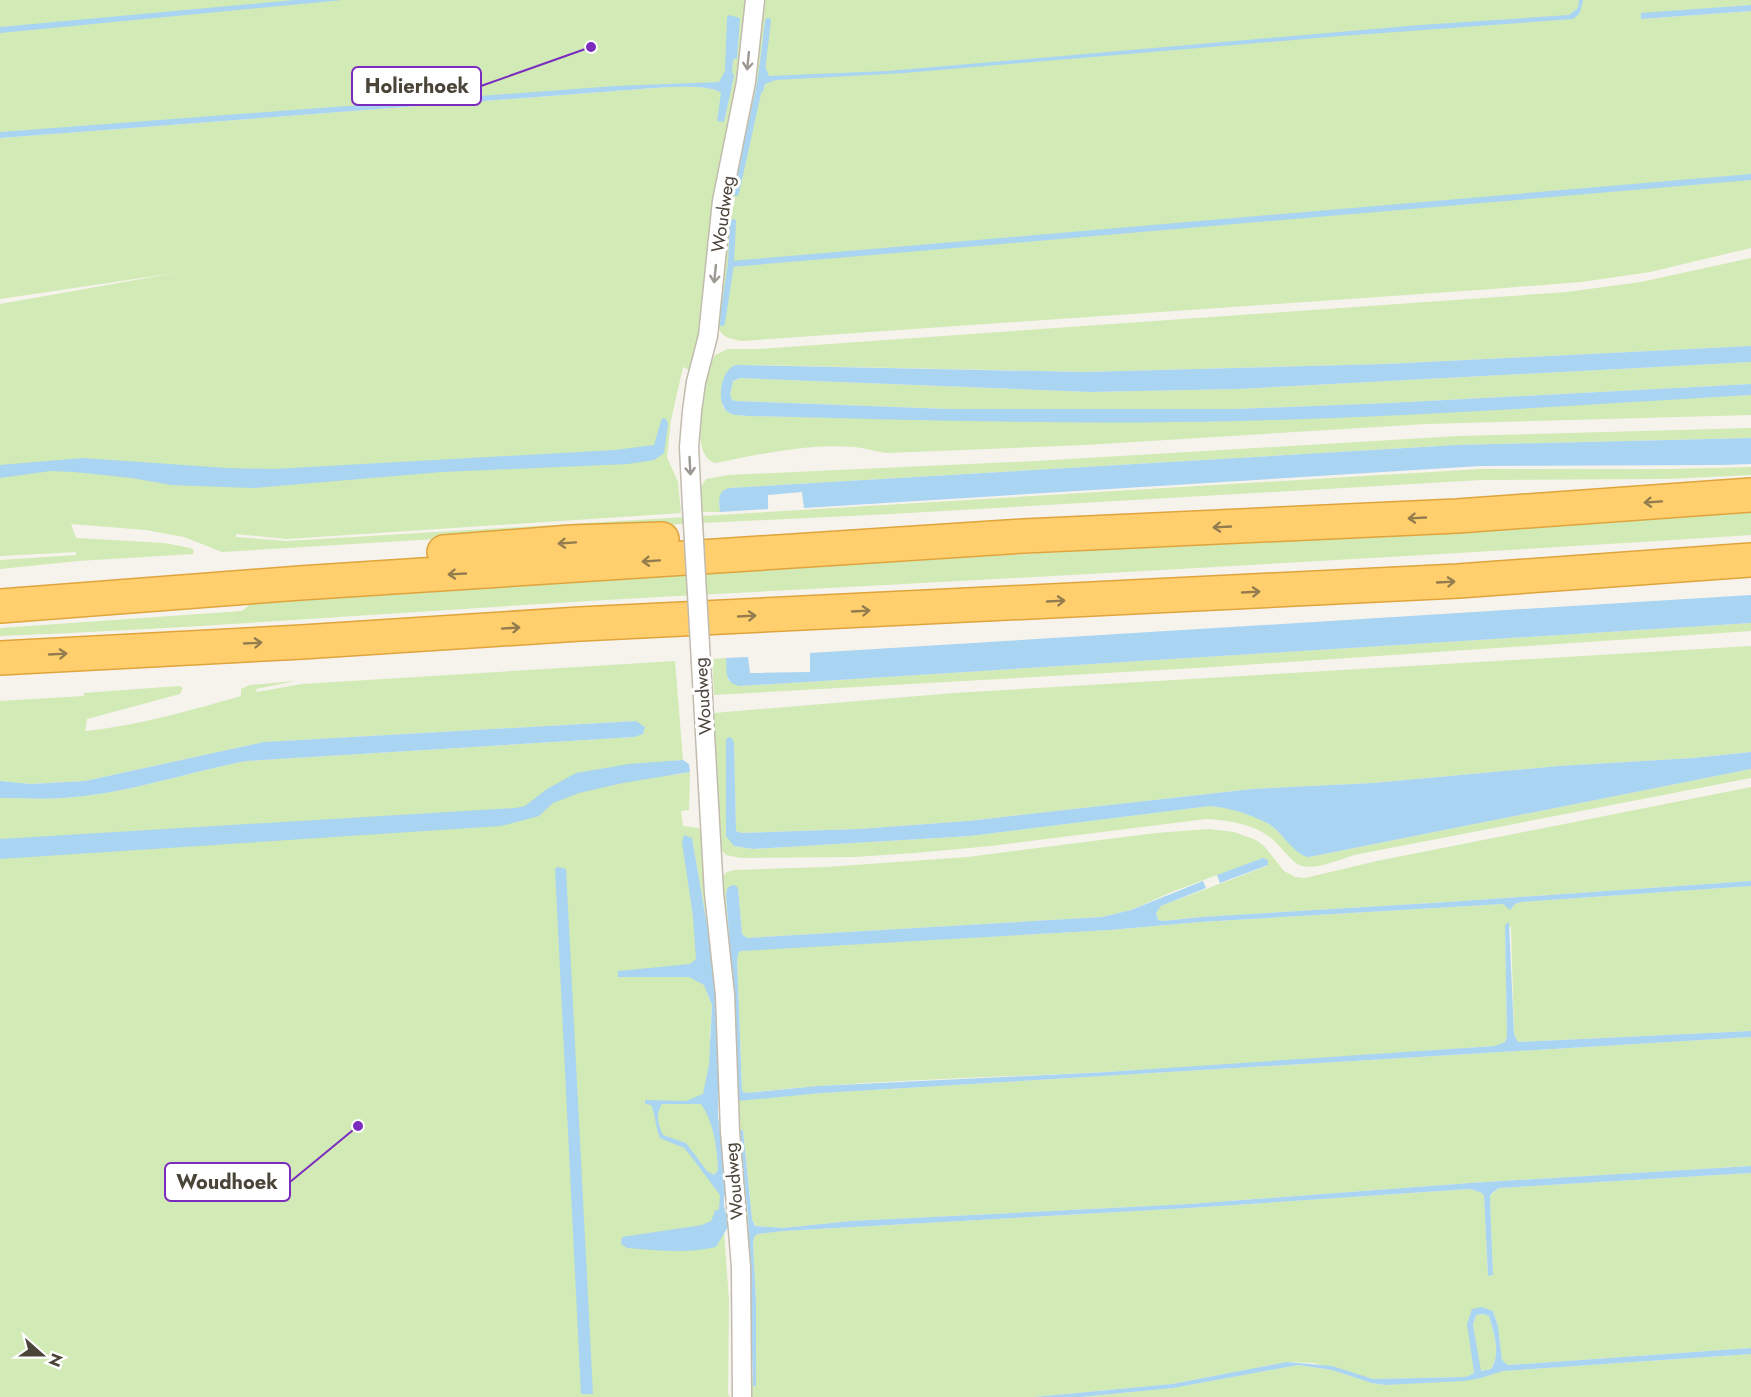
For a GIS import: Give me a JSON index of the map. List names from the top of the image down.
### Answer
{
  "streets": {
    "street": ["Woudweg"]
  },
  "one_way": ["Woudweg"],
  "places": ["Holierhoek", "Woudhoek"],
  "north": "right"
}
